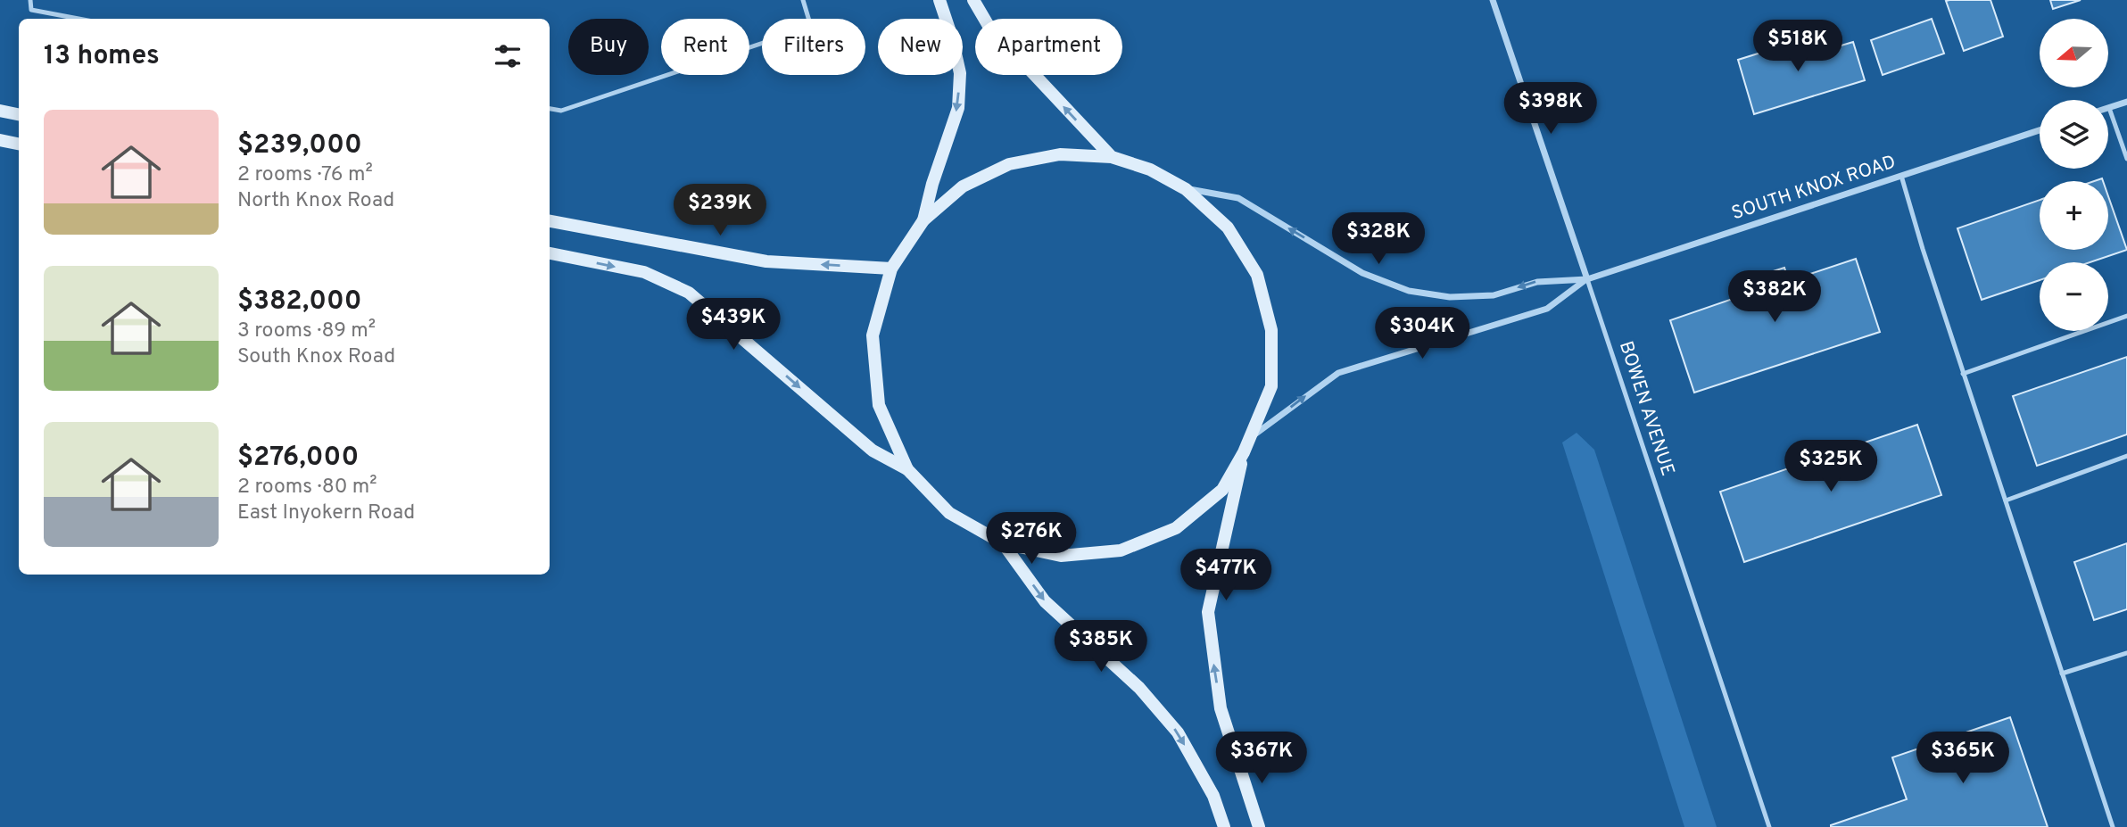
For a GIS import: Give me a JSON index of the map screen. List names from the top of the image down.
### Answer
{
  "streets": {
    "street": ["SOUTH KNOX ROAD", "BOWEN AVENUE"]
  },
  "crossings": [
    ["SOUTH KNOX ROAD", "BOWEN AVENUE"]
  ],
  "north": "left",
  "page": {
    "map_buttons": ["+", "−"],
    "chip": [
      "Buy",
      "Rent",
      "Filters",
      "New",
      "Apartment"
    ],
    "heading": "13 homes",
    "price": [
      "$518K",
      "$398K",
      "$239K",
      "$328K",
      "$382K",
      "$439K",
      "$304K",
      "$325K",
      "$276K",
      "$477K",
      "$385K",
      "$367K",
      "$365K"
    ],
    "list": [
      {
        "name": "$239,000",
        "note": "2 rooms · 76 m² · North Knox Road"
      },
      {
        "name": "$382,000",
        "note": "3 rooms · 89 m² · South Knox Road"
      },
      {
        "name": "$276,000",
        "note": "2 rooms · 80 m² · East Inyokern Road"
      }
    ]
  }
}
